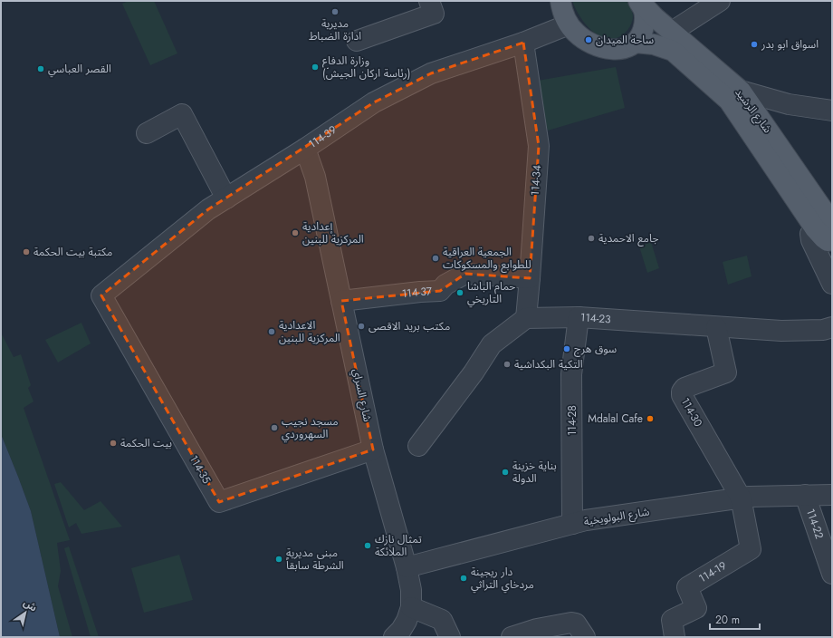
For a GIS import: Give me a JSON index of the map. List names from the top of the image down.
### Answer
{
  "streets": {
    "main road": ["شارع الرشيد"],
    "street": [
      "114-39",
      "114-34",
      "114-37",
      "114-23",
      "شارع السراي",
      "114-30",
      "114-28",
      "114-35",
      "شارع البولويخية",
      "114-22",
      "114-19"
    ]
  },
  "crossings": [
    ["114-39", "114-34"],
    ["114-39", "شارع السراي"],
    ["114-39", "114-35"],
    ["114-34", "114-37"],
    ["114-34", "114-23"],
    ["114-37", "شارع السراي"],
    ["114-23", "114-30"],
    ["114-23", "114-28"],
    ["شارع السراي", "114-35"],
    ["شارع السراي", "شارع البولويخية"],
    ["114-30", "شارع البولويخية"],
    ["114-30", "114-19"],
    ["114-28", "شارع البولويخية"],
    ["شارع البولويخية", "114-22"],
    ["شارع البولويخية", "114-19"]
  ],
  "places": [
    "مديرية ادارة الضباط",
    "ساحة الميدان",
    "اسواق ابو بدر",
    "وزارة الدفاع (رئاسة اركان الجيش)",
    "القصر العباسي",
    "إعدادية المركزية للبنين",
    "جامع الاحمدية",
    "مكتبة بيت الحكمة",
    "الجمعية العراقية للطوابع والمسكوكات",
    "حمام الباشا التاريخي",
    "مكتب بريد الاقصى",
    "الاعدادية المركزية للبنين",
    "سوق هرج",
    "التكية البكداشية",
    "Mdalal Cafe",
    "مسجد نجيب السهروردي",
    "بيت الحكمة",
    "بناية خزينة الدولة",
    "تمثال نازك الملائكة",
    "مبنى مديرية الشرطة سابقاً",
    "دار ريجينة مردخاي التراثي"
  ],
  "scale_bar": "20 m",
  "north": "top right"
}
